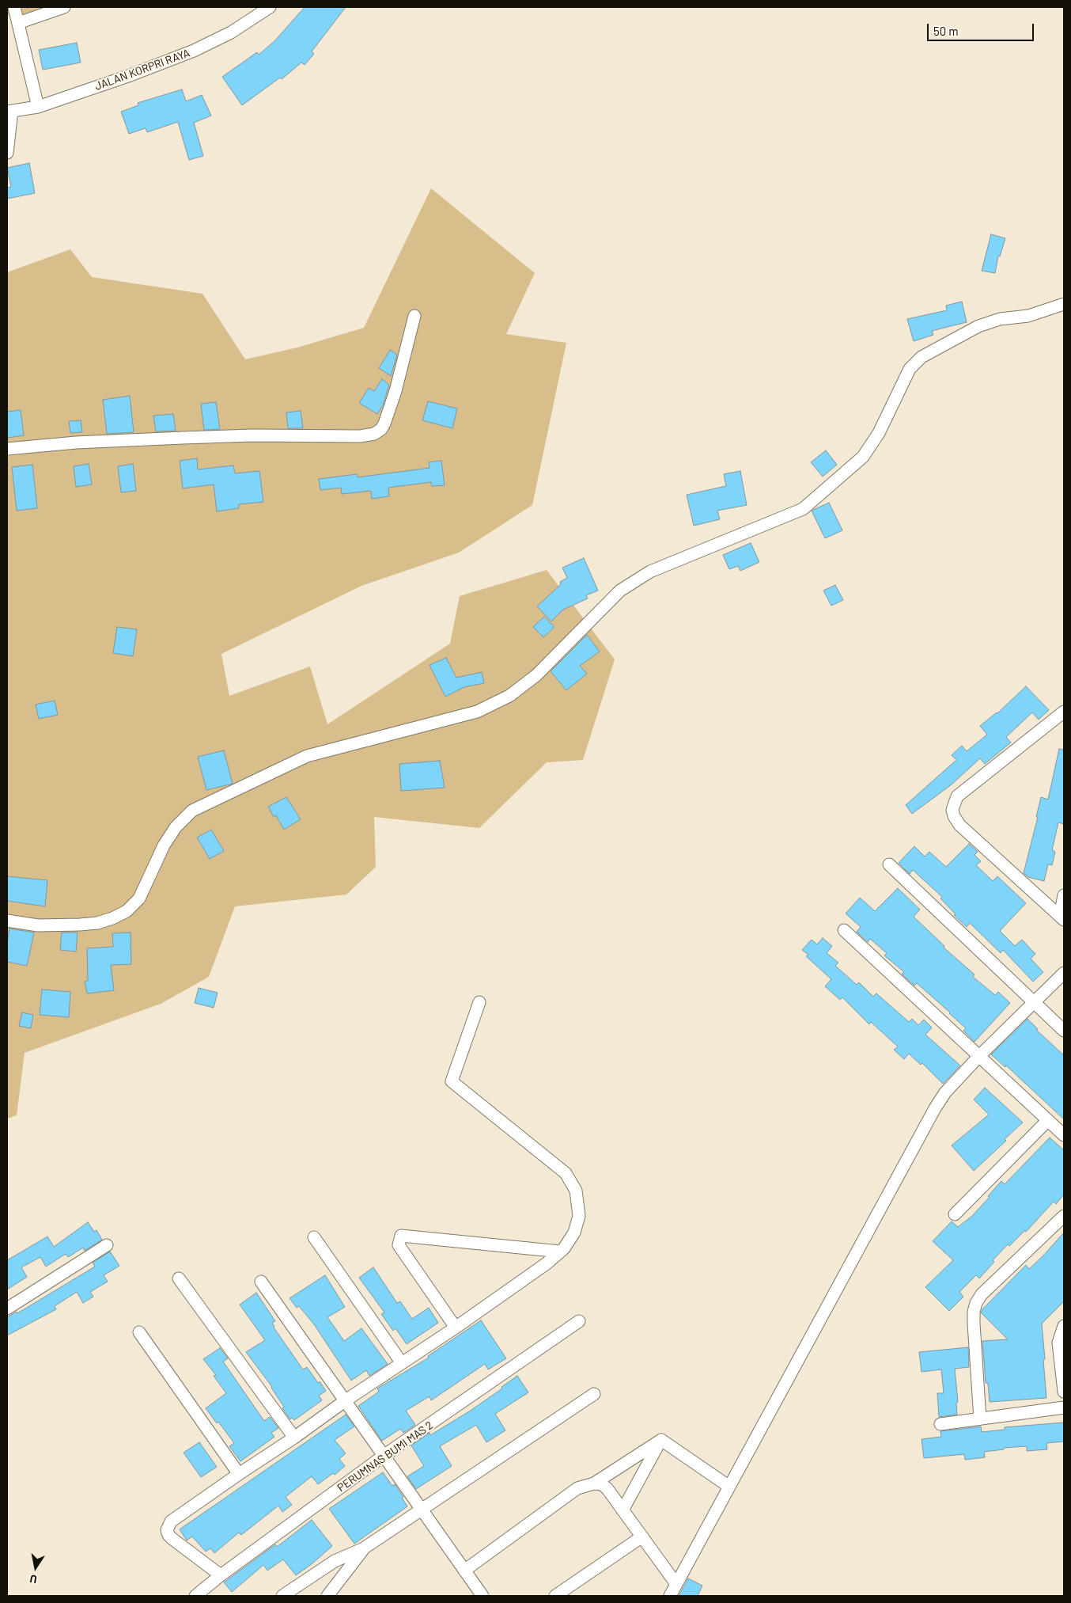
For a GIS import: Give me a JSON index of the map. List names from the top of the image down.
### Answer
{
  "streets": {
    "street": ["JALAN KORPRI RAYA", "PERUMNAS BUMI MAS 2"]
  },
  "scale_bar": "50 m",
  "north": "bottom"
}
